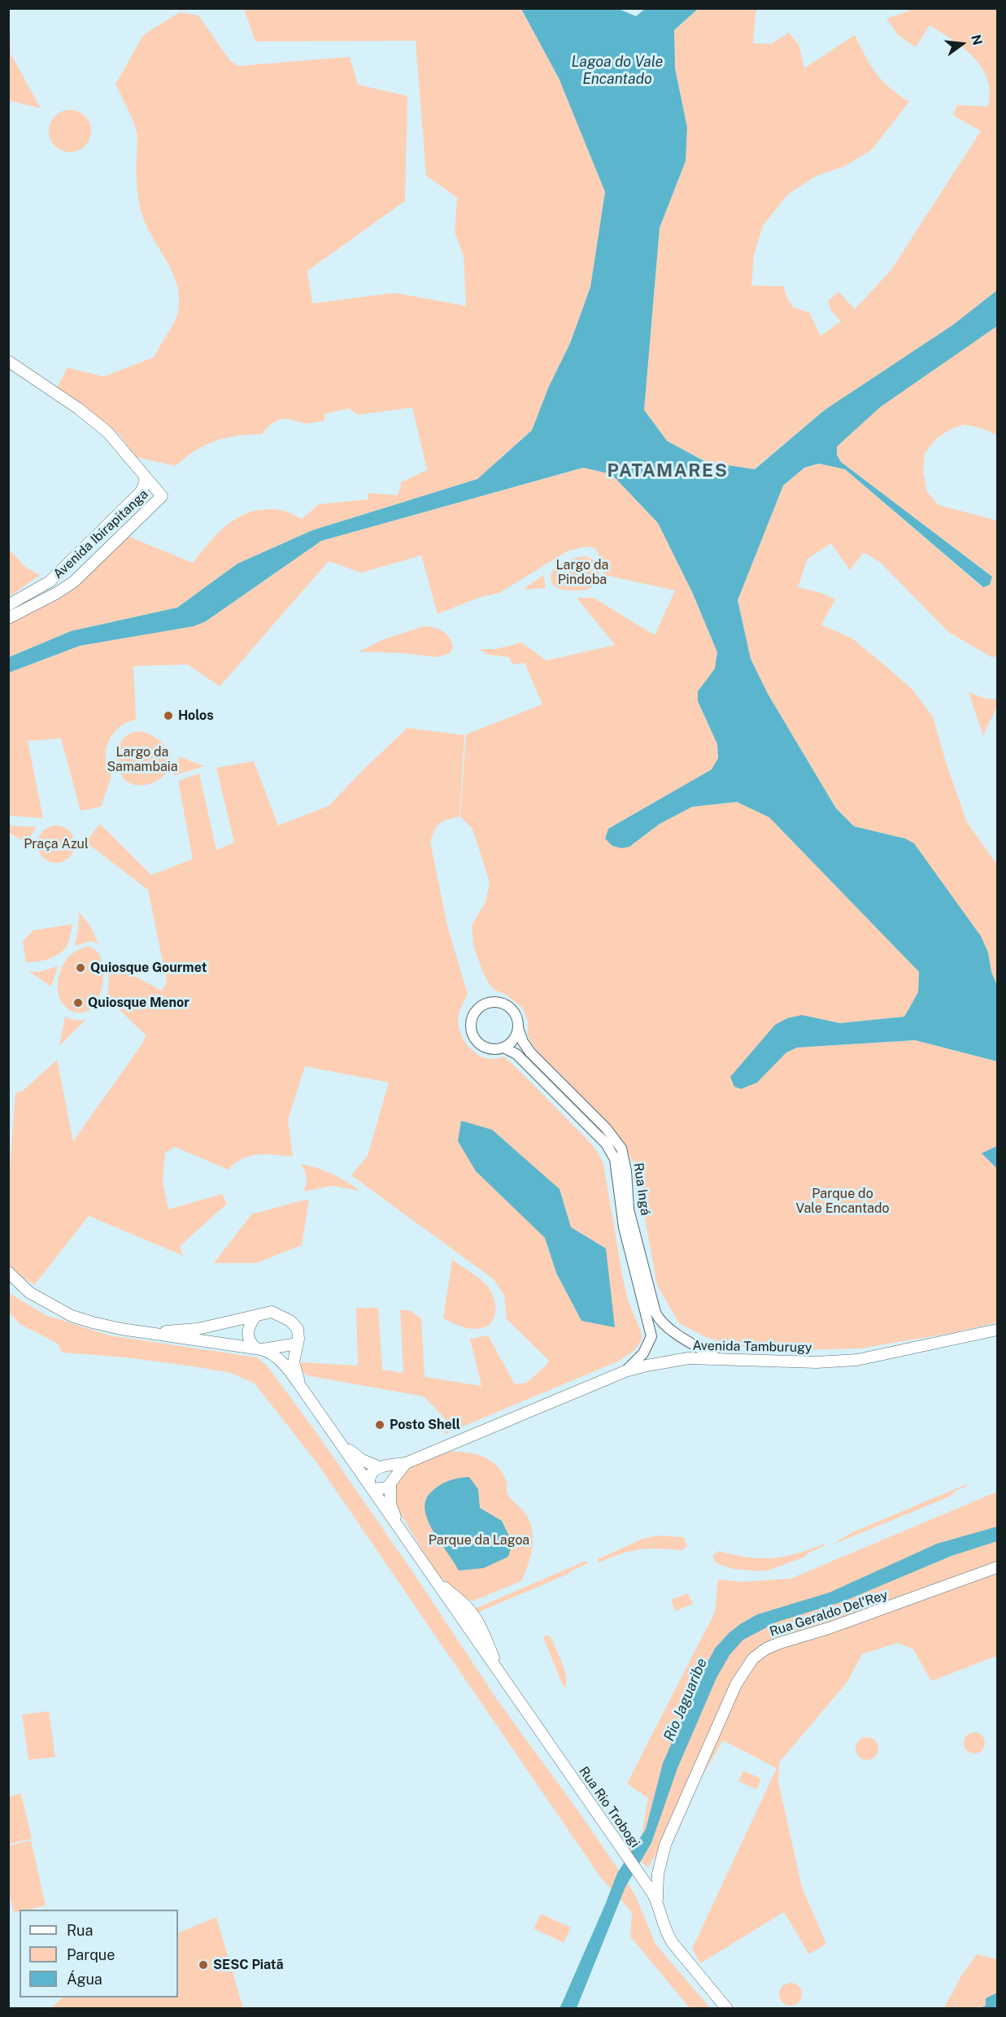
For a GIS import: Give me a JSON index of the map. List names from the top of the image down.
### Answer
{
  "streets": {
    "main road": [
      "Avenida Ibirapitanga",
      "Avenida Tamburugy",
      "Rua Geraldo Del'Rey",
      "Rua Rio Trobogi"
    ],
    "street": ["Rua Ingá"]
  },
  "crossings": [
    ["Rua Ingá", "Avenida Tamburugy"],
    ["Rua Geraldo Del'Rey", "Rua Rio Trobogi"]
  ],
  "districts": ["PATAMARES"],
  "water": ["Lagoa do Vale Encantado", "Rio Jaguaribe"],
  "parks": [
    "Largo da Pindoba",
    "Largo da Samambaia",
    "Praça Azul",
    "Parque do Vale Encantado",
    "Parque da Lagoa"
  ],
  "places": [
    "Holos",
    "Quiosque Gourmet",
    "Quiosque Menor",
    "Posto Shell",
    "SESC Piatã"
  ],
  "legend": ["Rua", "Parque", "Água"],
  "north": "right"
}
